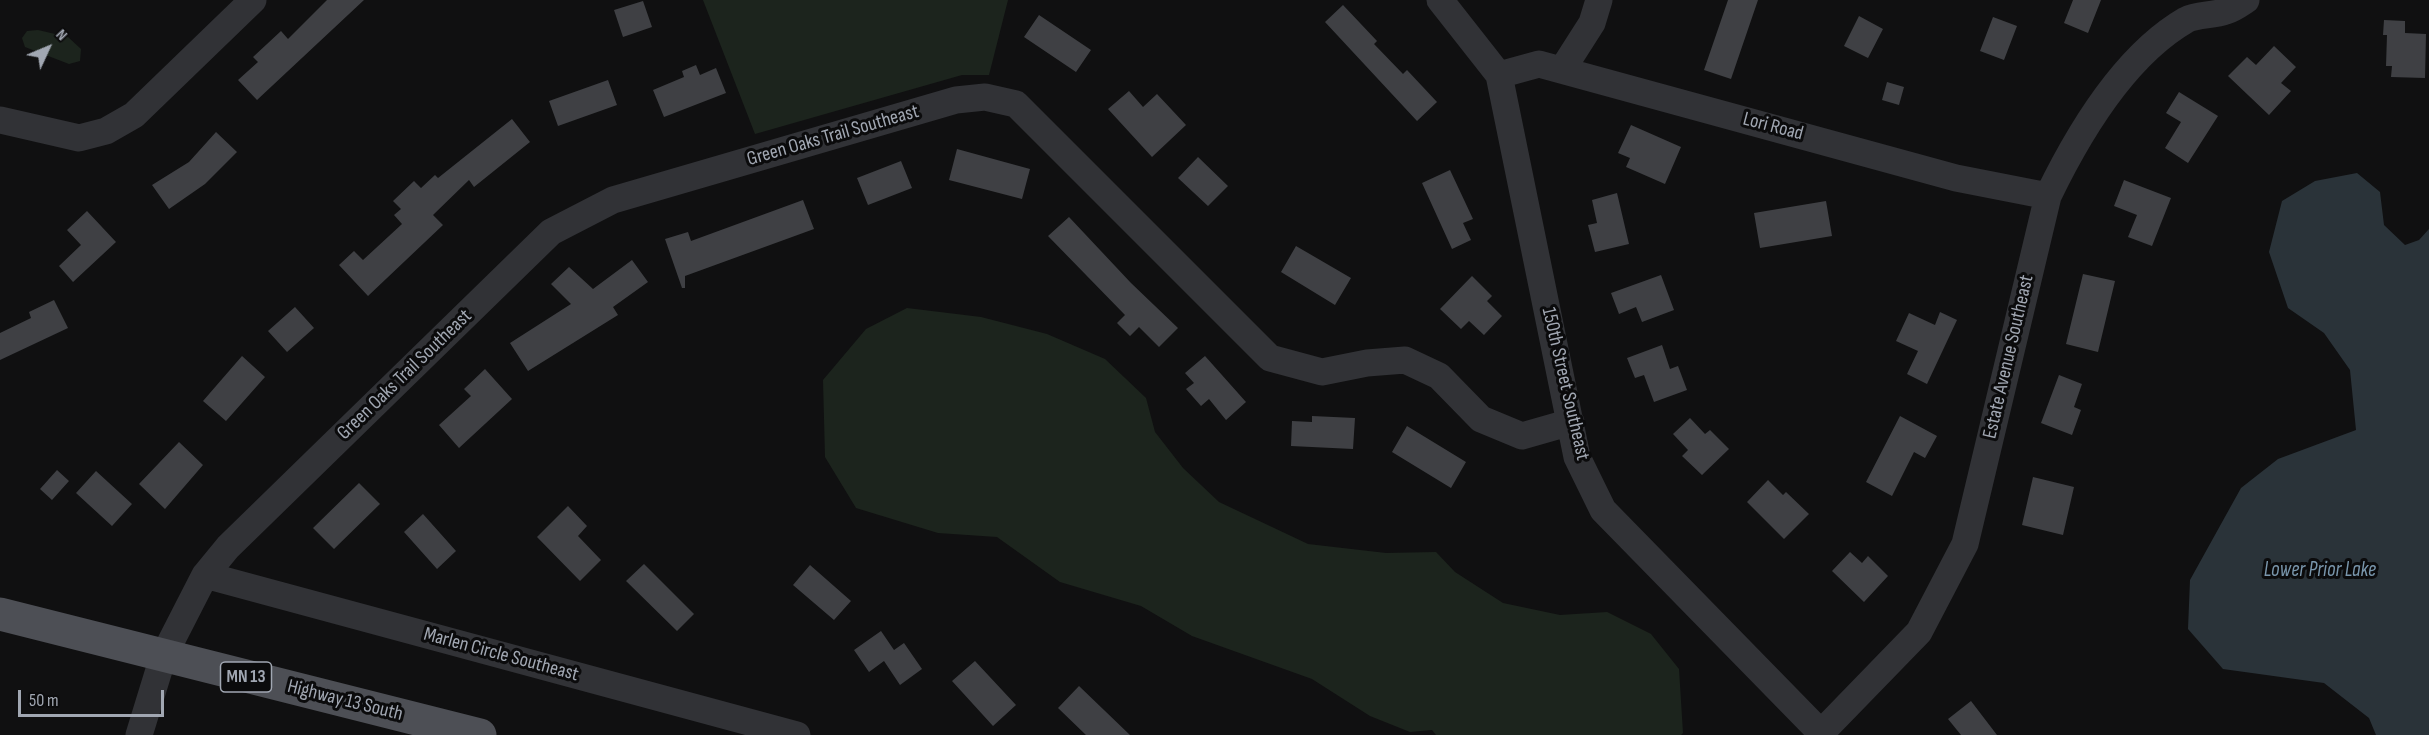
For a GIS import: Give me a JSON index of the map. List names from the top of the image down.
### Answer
{
  "streets": {
    "main road": ["MN 13", "Highway 13 South"],
    "street": [
      "Lori Road",
      "Green Oaks Trail Southeast",
      "Estate Avenue Southeast",
      "150th Street Southeast",
      "Marlen Circle Southeast"
    ]
  },
  "crossings": [
    ["Lori Road", "Estate Avenue Southeast"],
    ["Lori Road", "150th Street Southeast"],
    ["Green Oaks Trail Southeast", "150th Street Southeast"],
    ["Green Oaks Trail Southeast", "Marlen Circle Southeast"],
    ["Green Oaks Trail Southeast", "Highway 13 South"],
    ["Estate Avenue Southeast", "150th Street Southeast"]
  ],
  "water": ["Lower Prior Lake"],
  "scale_bar": "50 m",
  "north": "top right"
}
